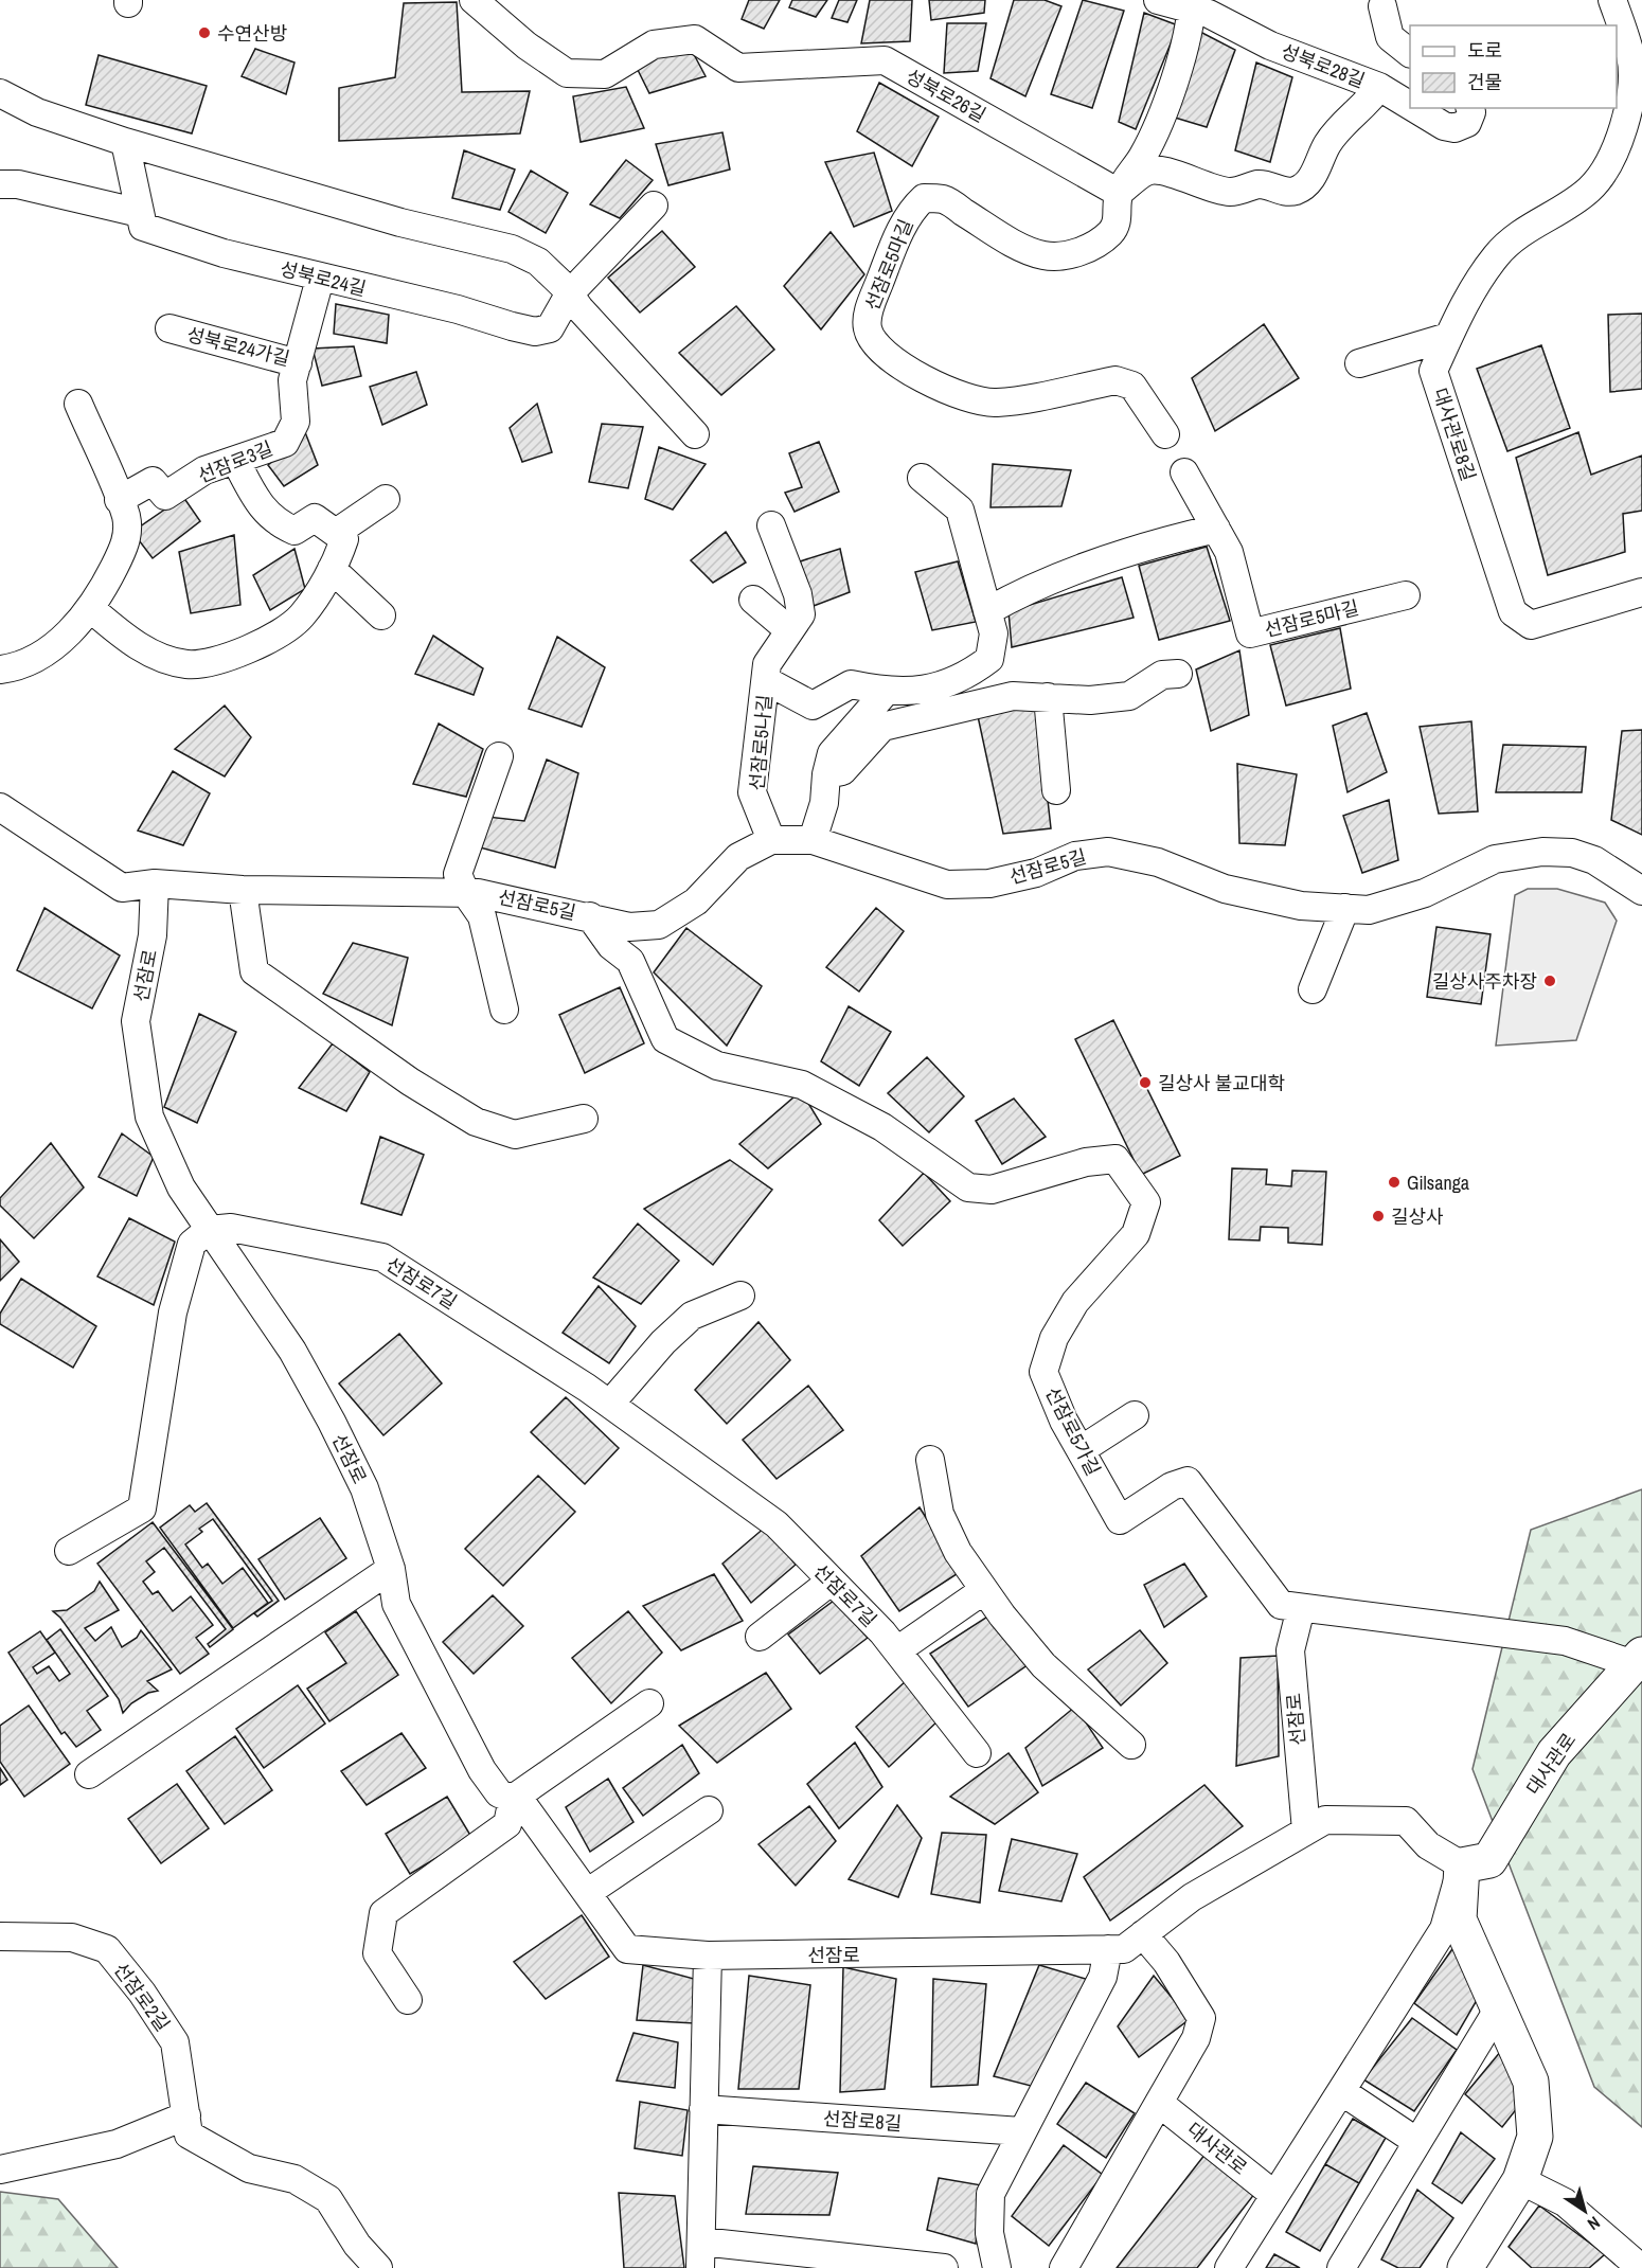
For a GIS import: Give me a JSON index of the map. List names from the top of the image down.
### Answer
{
  "streets": {
    "main road": ["대사관로"],
    "street": [
      "성북로28길",
      "성북로26길",
      "선잠로5마길",
      "성북로24길",
      "성북로24가길",
      "대사관로8길",
      "선잠로3길",
      "선잠로5나길",
      "선잠로5길",
      "선잠로",
      "선잠로7길",
      "선잠로5가길",
      "선잠로2길",
      "선잠로8길"
    ]
  },
  "crossings": [
    ["성북로28길", "선잠로5마길"],
    ["성북로26길", "선잠로5마길"],
    ["성북로24길", "성북로24가길"],
    ["성북로24가길", "선잠로3길"],
    ["선잠로5나길", "선잠로5길"],
    ["선잠로5길", "선잠로"],
    ["선잠로5길", "선잠로5가길"],
    ["선잠로", "선잠로7길"],
    ["선잠로", "선잠로5가길"],
    ["선잠로", "대사관로"],
    ["선잠로5가길", "대사관로"]
  ],
  "places": [
    "수연산방",
    "길상사주차장",
    "길상사 불교대학",
    "Gilsanga",
    "길상사"
  ],
  "legend": ["도로", "건물"],
  "north": "bottom right"
}
